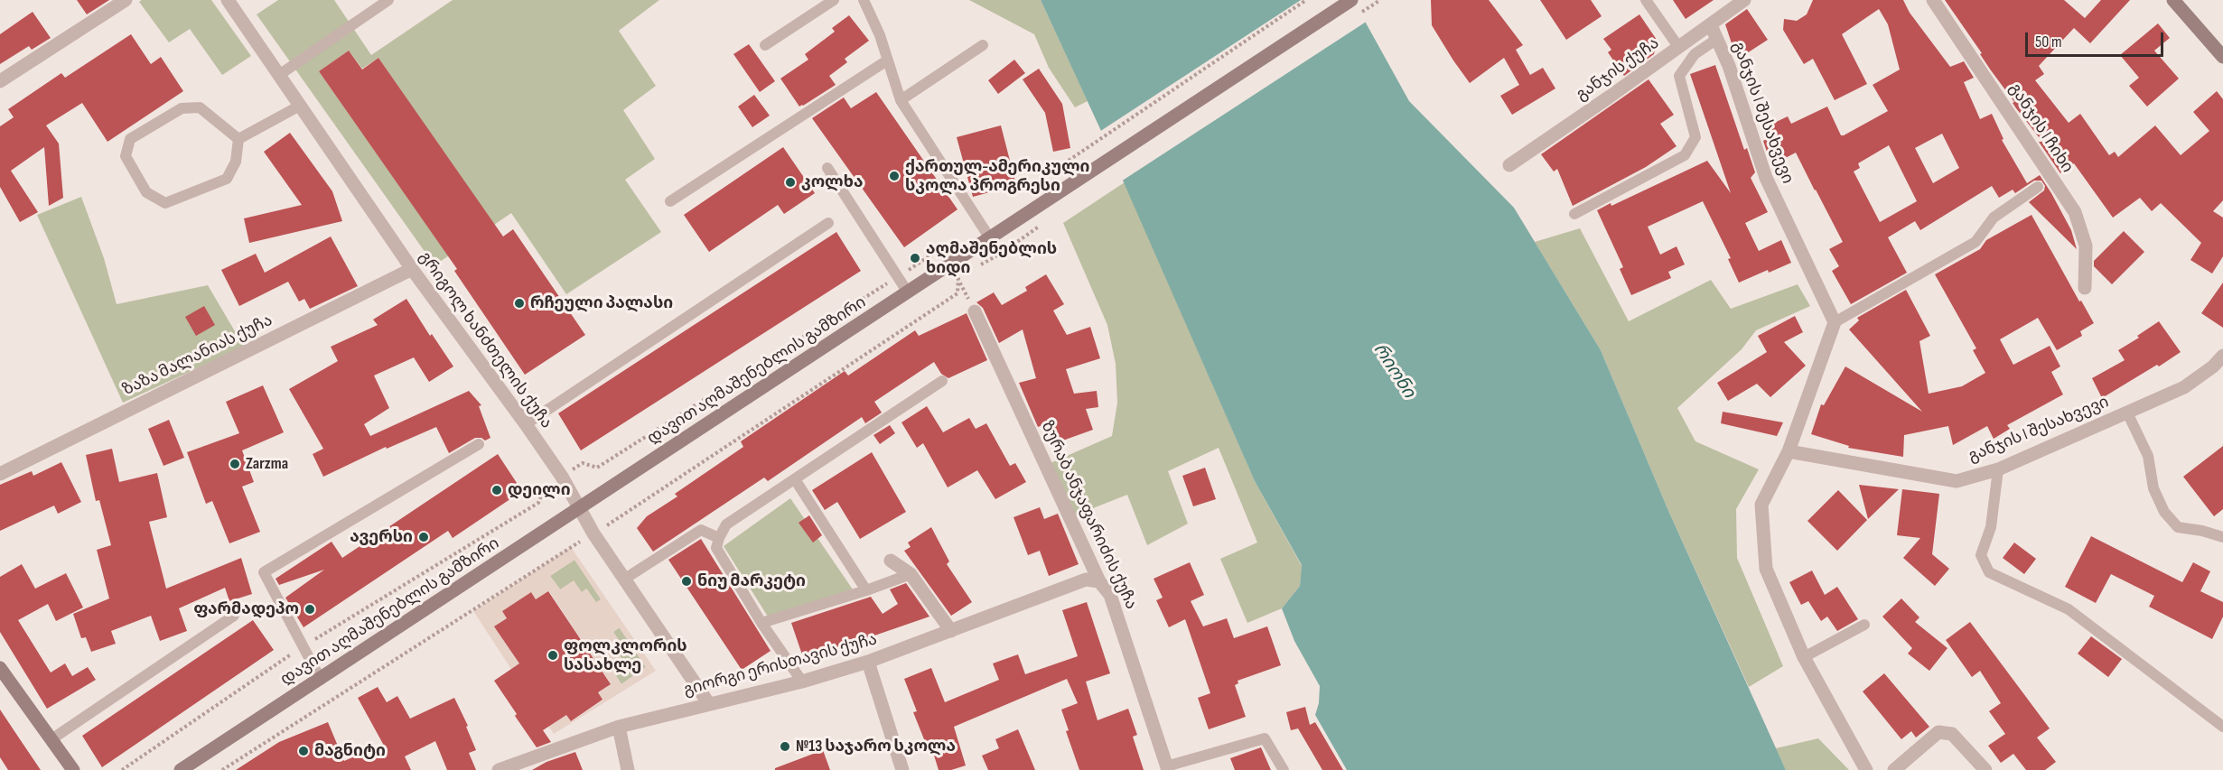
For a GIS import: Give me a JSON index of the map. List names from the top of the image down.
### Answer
{
  "streets": {
    "main road": ["დავით აღმაშენებლის გამზირი"],
    "street": [
      "განჯის ქუჩა",
      "განჯის I შესახვევი",
      "განჯის I ჩიხი",
      "გრიგოლ ხანძთელის ქუჩა",
      "ზაზა მალანიას ქუჩა",
      "ზურაბ ანჯაფარიძის ქუჩა",
      "გიორგი ერისთავის ქუჩა"
    ]
  },
  "crossings": [
    ["განჯის ქუჩა", "განჯის I შესახვევი"],
    ["გრიგოლ ხანძთელის ქუჩა", "ზაზა მალანიას ქუჩა"],
    ["გრიგოლ ხანძთელის ქუჩა", "დავით აღმაშენებლის გამზირი"],
    ["გრიგოლ ხანძთელის ქუჩა", "გიორგი ერისთავის ქუჩა"],
    ["ზურაბ ანჯაფარიძის ქუჩა", "გიორგი ერისთავის ქუჩა"]
  ],
  "water": ["რიონი"],
  "places": [
    "ქართულ-ამერიკული სკოლა პროგრესი",
    "კოლხა",
    "აღმაშენებლის ხიდი",
    "რჩეული პალასი",
    "Zarzma",
    "დეილი",
    "ავერსი",
    "ნიუ მარკეტი",
    "ფარმადეპო",
    "ფოლკლორის სასახლე",
    "№13 საჯარო სკოლა",
    "მაგნიტი"
  ],
  "scale_bar": "50 m"
}
